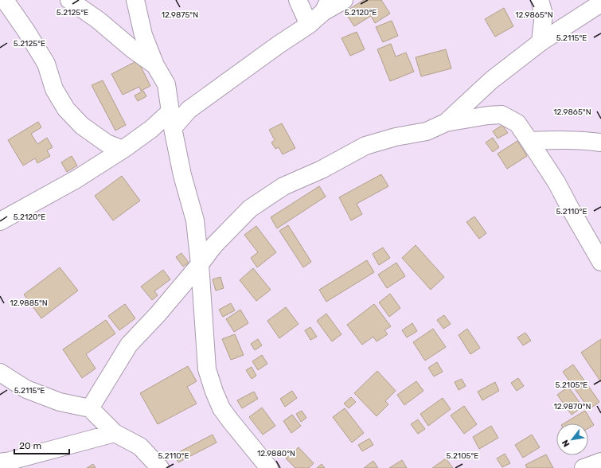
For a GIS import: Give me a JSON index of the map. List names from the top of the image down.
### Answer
{
  "scale_bar": "20 m",
  "north": "bottom left",
  "coordinates": [
    "5.2120°E",
    "5.2125°E",
    "12.9875°N",
    "12.9865°N",
    "5.2115°E",
    "5.2110°E",
    "12.9885°N",
    "5.2105°E",
    "12.9870°N",
    "12.9880°N"
  ]
}
